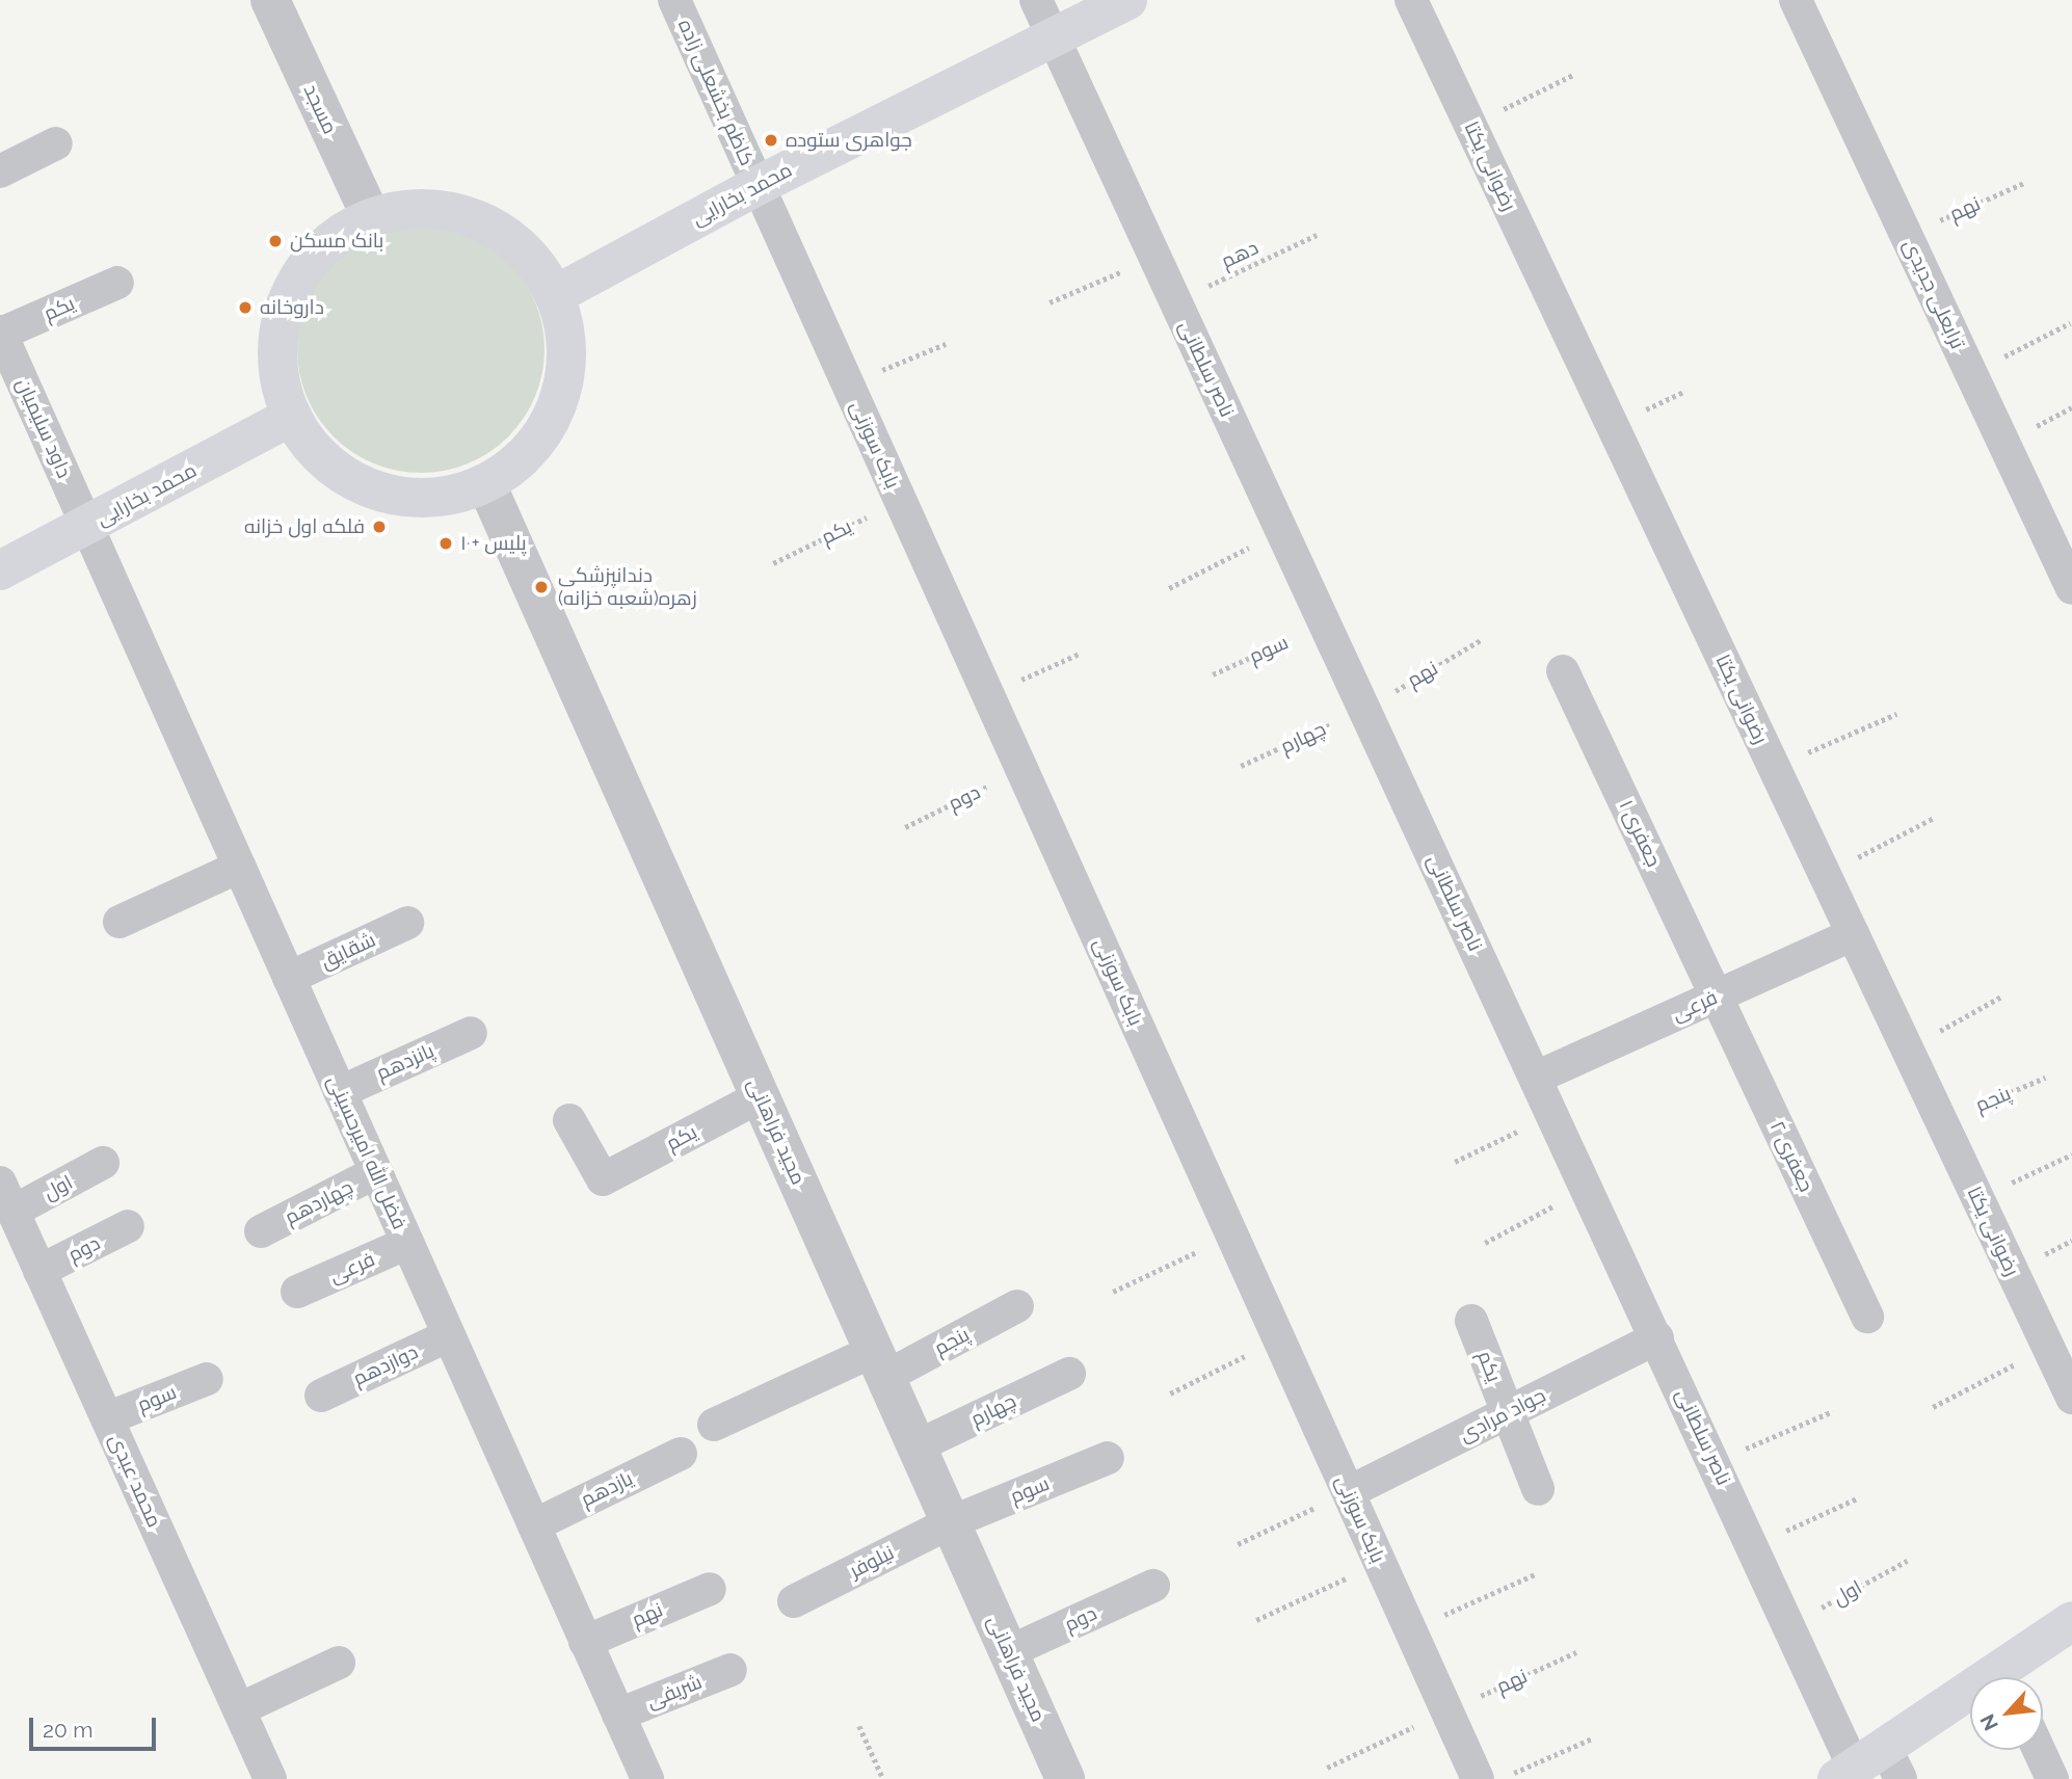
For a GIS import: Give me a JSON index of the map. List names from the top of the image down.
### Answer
{
  "streets": {
    "main road": ["محمد بخارایی"],
    "street": [
      "کاظم بخشعلی زاده",
      "مسجد",
      "رضوانی یکتا",
      "نهم",
      "ترابعلی جدیدی",
      "یکم",
      "ناصر سلطانی",
      "داود سلیمیان",
      "بابک سوزنی",
      "سوم",
      "چهارم",
      "دوم",
      "جعفری ۱",
      "شقایق",
      "فرعی",
      "پانزدهم",
      "پنجم",
      "مجید فراهانی",
      "فضل الله امیرحسینی",
      "جعفری ۲",
      "اول",
      "چهاردهم",
      "دوازدهم",
      "جواد مرادی",
      "محمد عبدی",
      "یازدهم",
      "نیلوفر",
      "شریفی"
    ],
    "path": ["دهم"]
  },
  "crossings": [
    ["کاظم بخشعلی زاده", "محمد بخارایی"],
    ["کاظم بخشعلی زاده", "بابک سوزنی"],
    ["رضوانی یکتا", "فرعی"],
    ["رضوانی یکتا", "پنجم"],
    ["محمد بخارایی", "ناصر سلطانی"],
    ["محمد بخارایی", "داود سلیمیان"],
    ["محمد بخارایی", "بابک سوزنی"],
    ["محمد بخارایی", "فضل الله امیرحسینی"],
    ["نهم", "ترابعلی جدیدی"],
    ["نهم", "ناصر سلطانی"],
    ["نهم", "بابک سوزنی"],
    ["نهم", "چهارم"],
    ["نهم", "فضل الله امیرحسینی"],
    ["دهم", "ناصر سلطانی"],
    ["یکم", "داود سلیمیان"],
    ["یکم", "بابک سوزنی"],
    ["یکم", "مجید فراهانی"],
    ["یکم", "جواد مرادی"],
    ["ناصر سلطانی", "سوم"],
    ["ناصر سلطانی", "چهارم"],
    ["ناصر سلطانی", "فرعی"],
    ["ناصر سلطانی", "اول"],
    ["ناصر سلطانی", "جواد مرادی"],
    ["داود سلیمیان", "فضل الله امیرحسینی"],
    ["بابک سوزنی", "دوم"],
    ["بابک سوزنی", "جواد مرادی"],
    ["سوم", "مجید فراهانی"],
    ["سوم", "محمد عبدی"],
    ["سوم", "نیلوفر"],
    ["چهارم", "مجید فراهانی"],
    ["دوم", "مجید فراهانی"],
    ["دوم", "محمد عبدی"],
    ["جعفری ۱", "فرعی"],
    ["جعفری ۱", "جعفری ۲"],
    ["شقایق", "فضل الله امیرحسینی"],
    ["فرعی", "فضل الله امیرحسینی"],
    ["فرعی", "جعفری ۲"],
    ["پانزدهم", "فضل الله امیرحسینی"],
    ["پنجم", "مجید فراهانی"],
    ["مجید فراهانی", "نیلوفر"],
    ["فضل الله امیرحسینی", "چهاردهم"],
    ["فضل الله امیرحسینی", "دوازدهم"],
    ["فضل الله امیرحسینی", "یازدهم"],
    ["فضل الله امیرحسینی", "شریفی"],
    ["اول", "محمد عبدی"]
  ],
  "places": [
    "جواهری ستوده",
    "بانک مسکن",
    "داروخانه",
    "فلکه اول خزانه",
    "پلیس +۱۰",
    "دندانپزشکی زهره(شعبه خزانه)"
  ],
  "scale_bar": "20 m",
  "north": "bottom left"
}
